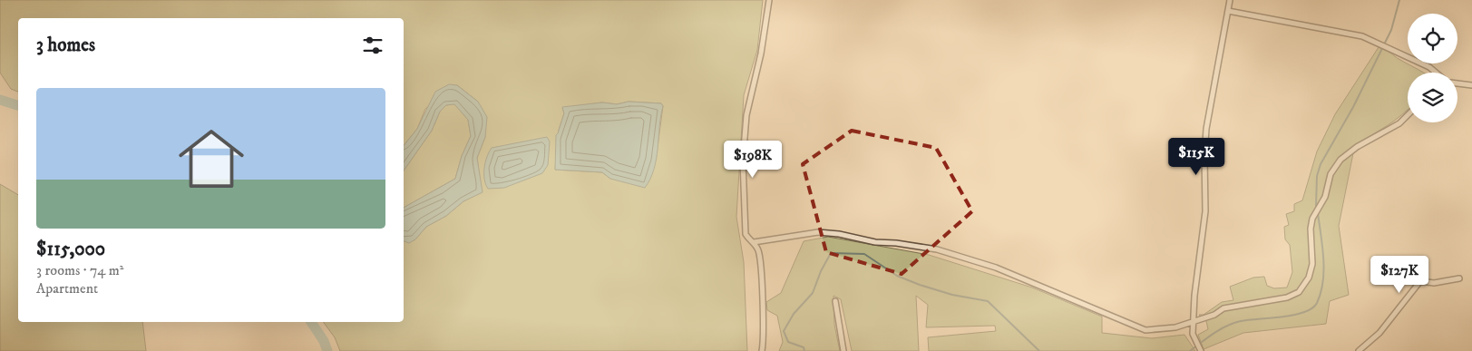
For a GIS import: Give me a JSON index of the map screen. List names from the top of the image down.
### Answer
{
  "page": {
    "heading": "3 homes",
    "list": [
      {
        "name": "$115,000",
        "note": "3 rooms · 74 m² · Apartment"
      }
    ],
    "price": ["$115K", "$198K", "$127K"]
  }
}
